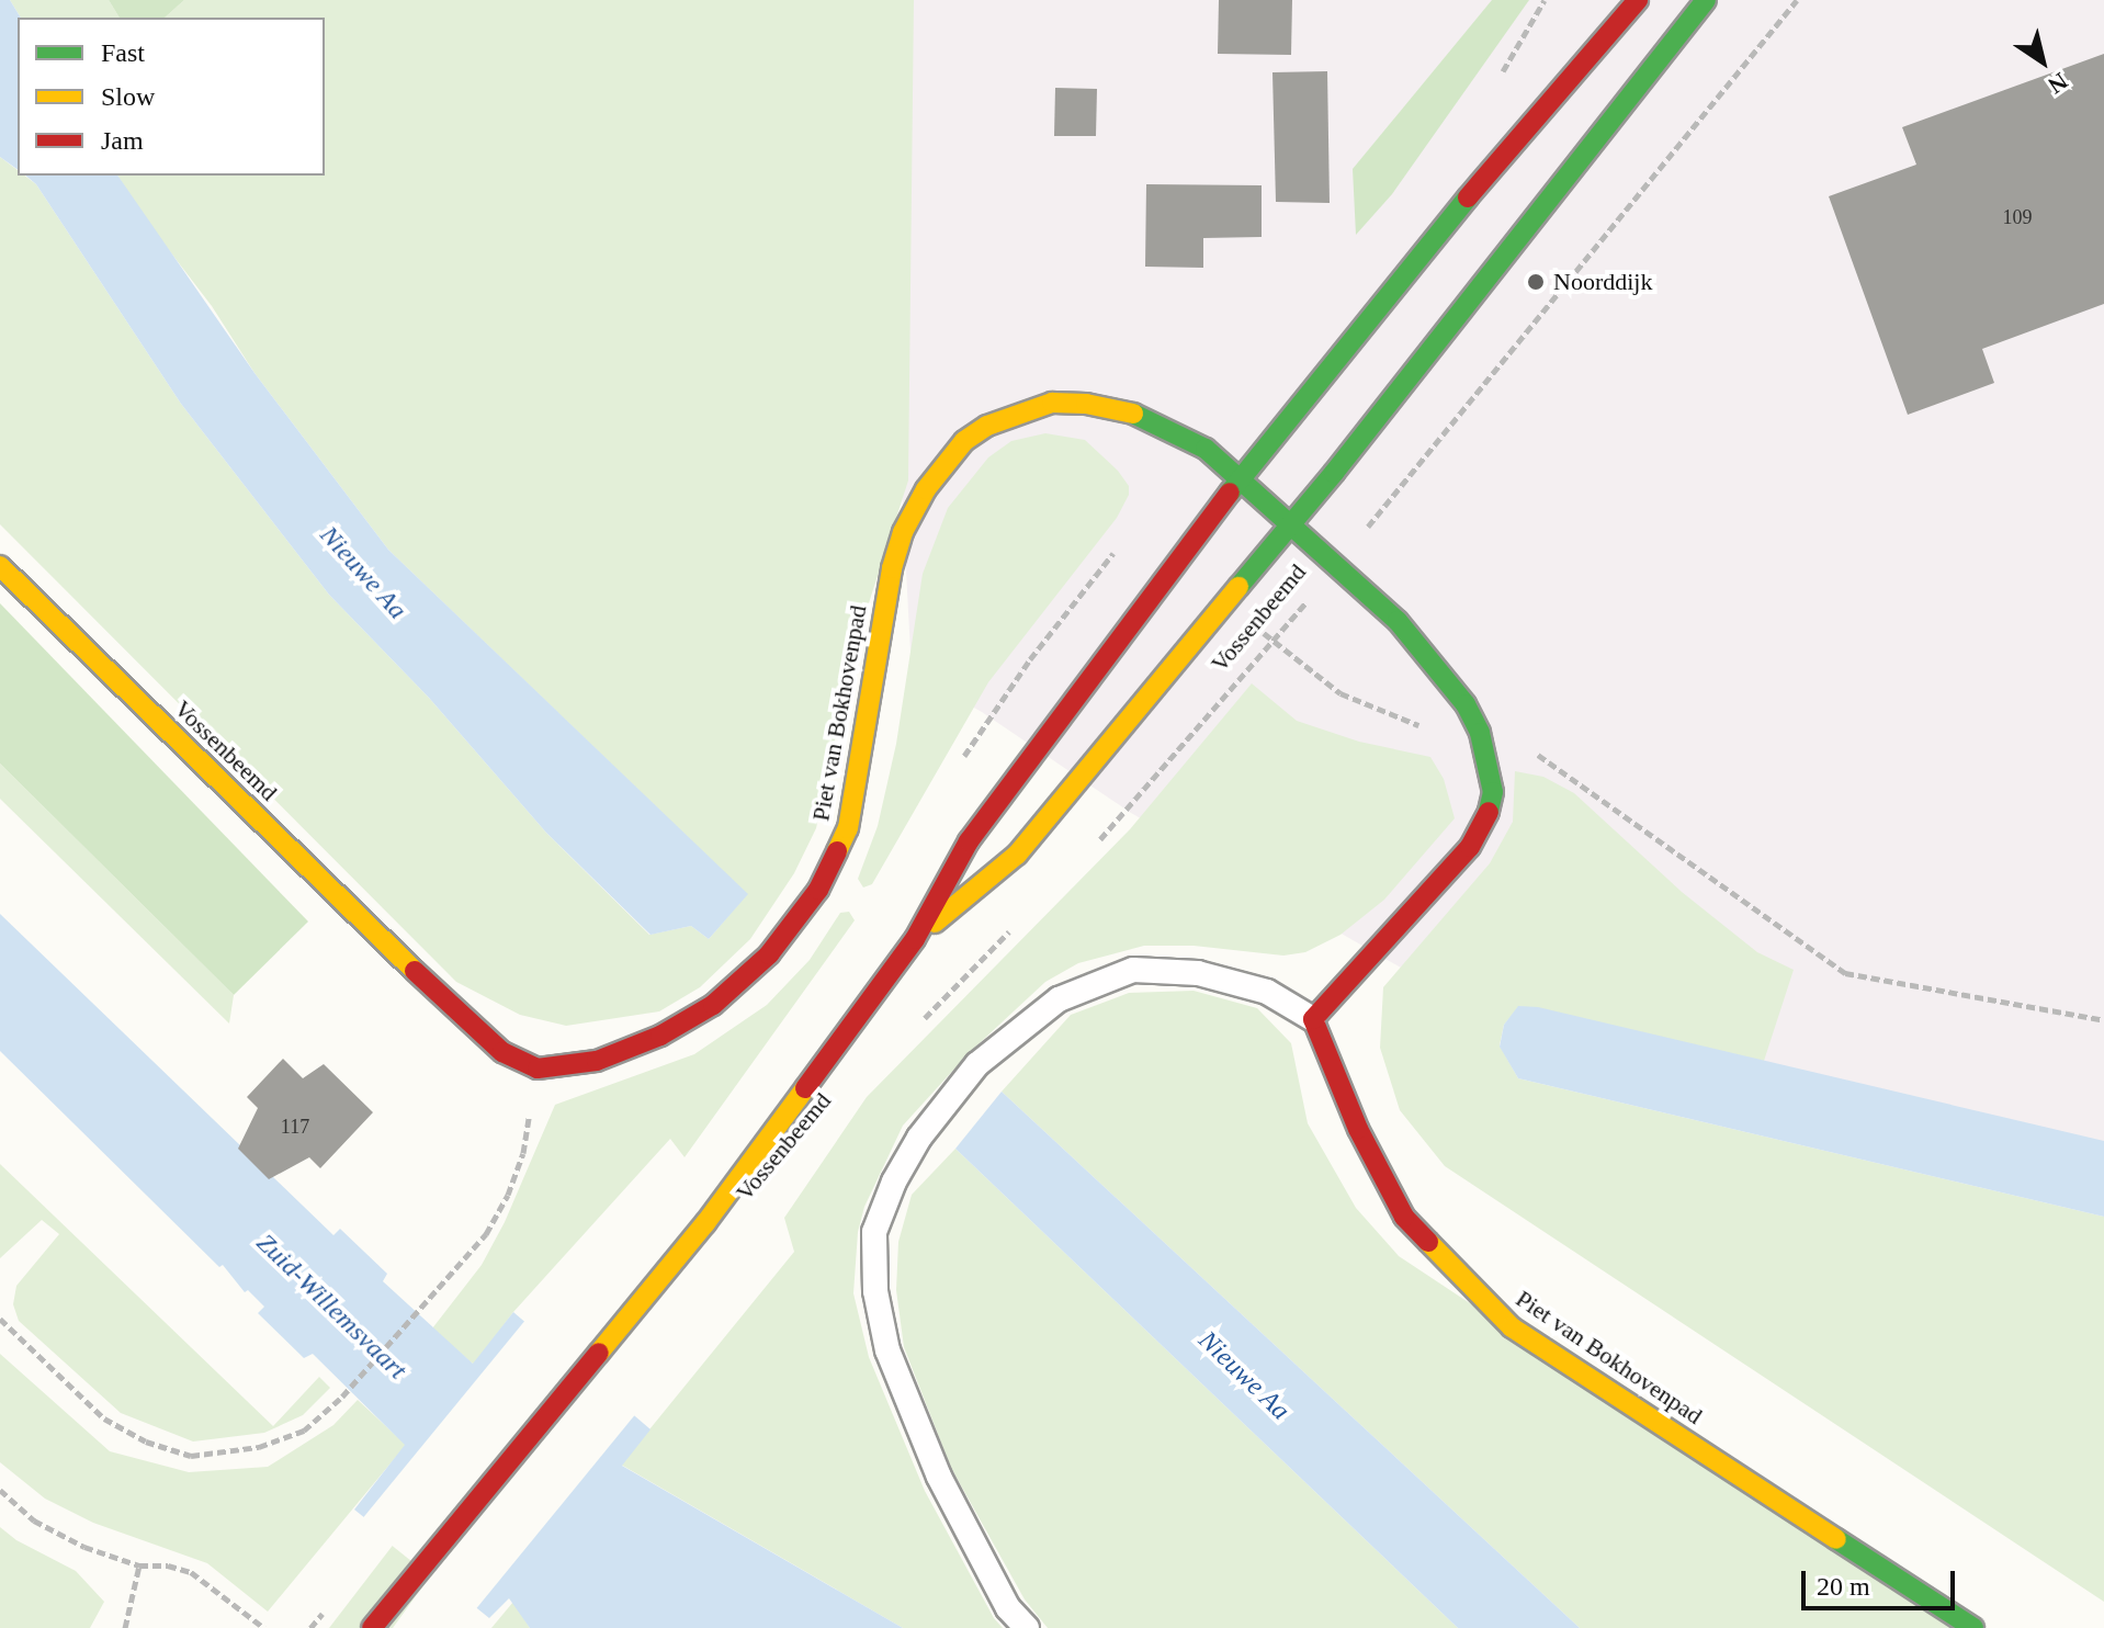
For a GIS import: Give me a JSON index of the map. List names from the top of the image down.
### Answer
{
  "streets": {
    "street": ["Vossenbeemd", "Piet van Bokhovenpad"]
  },
  "crossings": [
    ["Vossenbeemd", "Piet van Bokhovenpad"]
  ],
  "water": ["Nieuwe Aa", "Zuid-Willemsvaart"],
  "places": ["Noorddijk"],
  "house_numbers": ["109", "117"],
  "legend": ["Fast", "Slow", "Jam"],
  "scale_bar": "20 m",
  "north": "bottom right"
}
